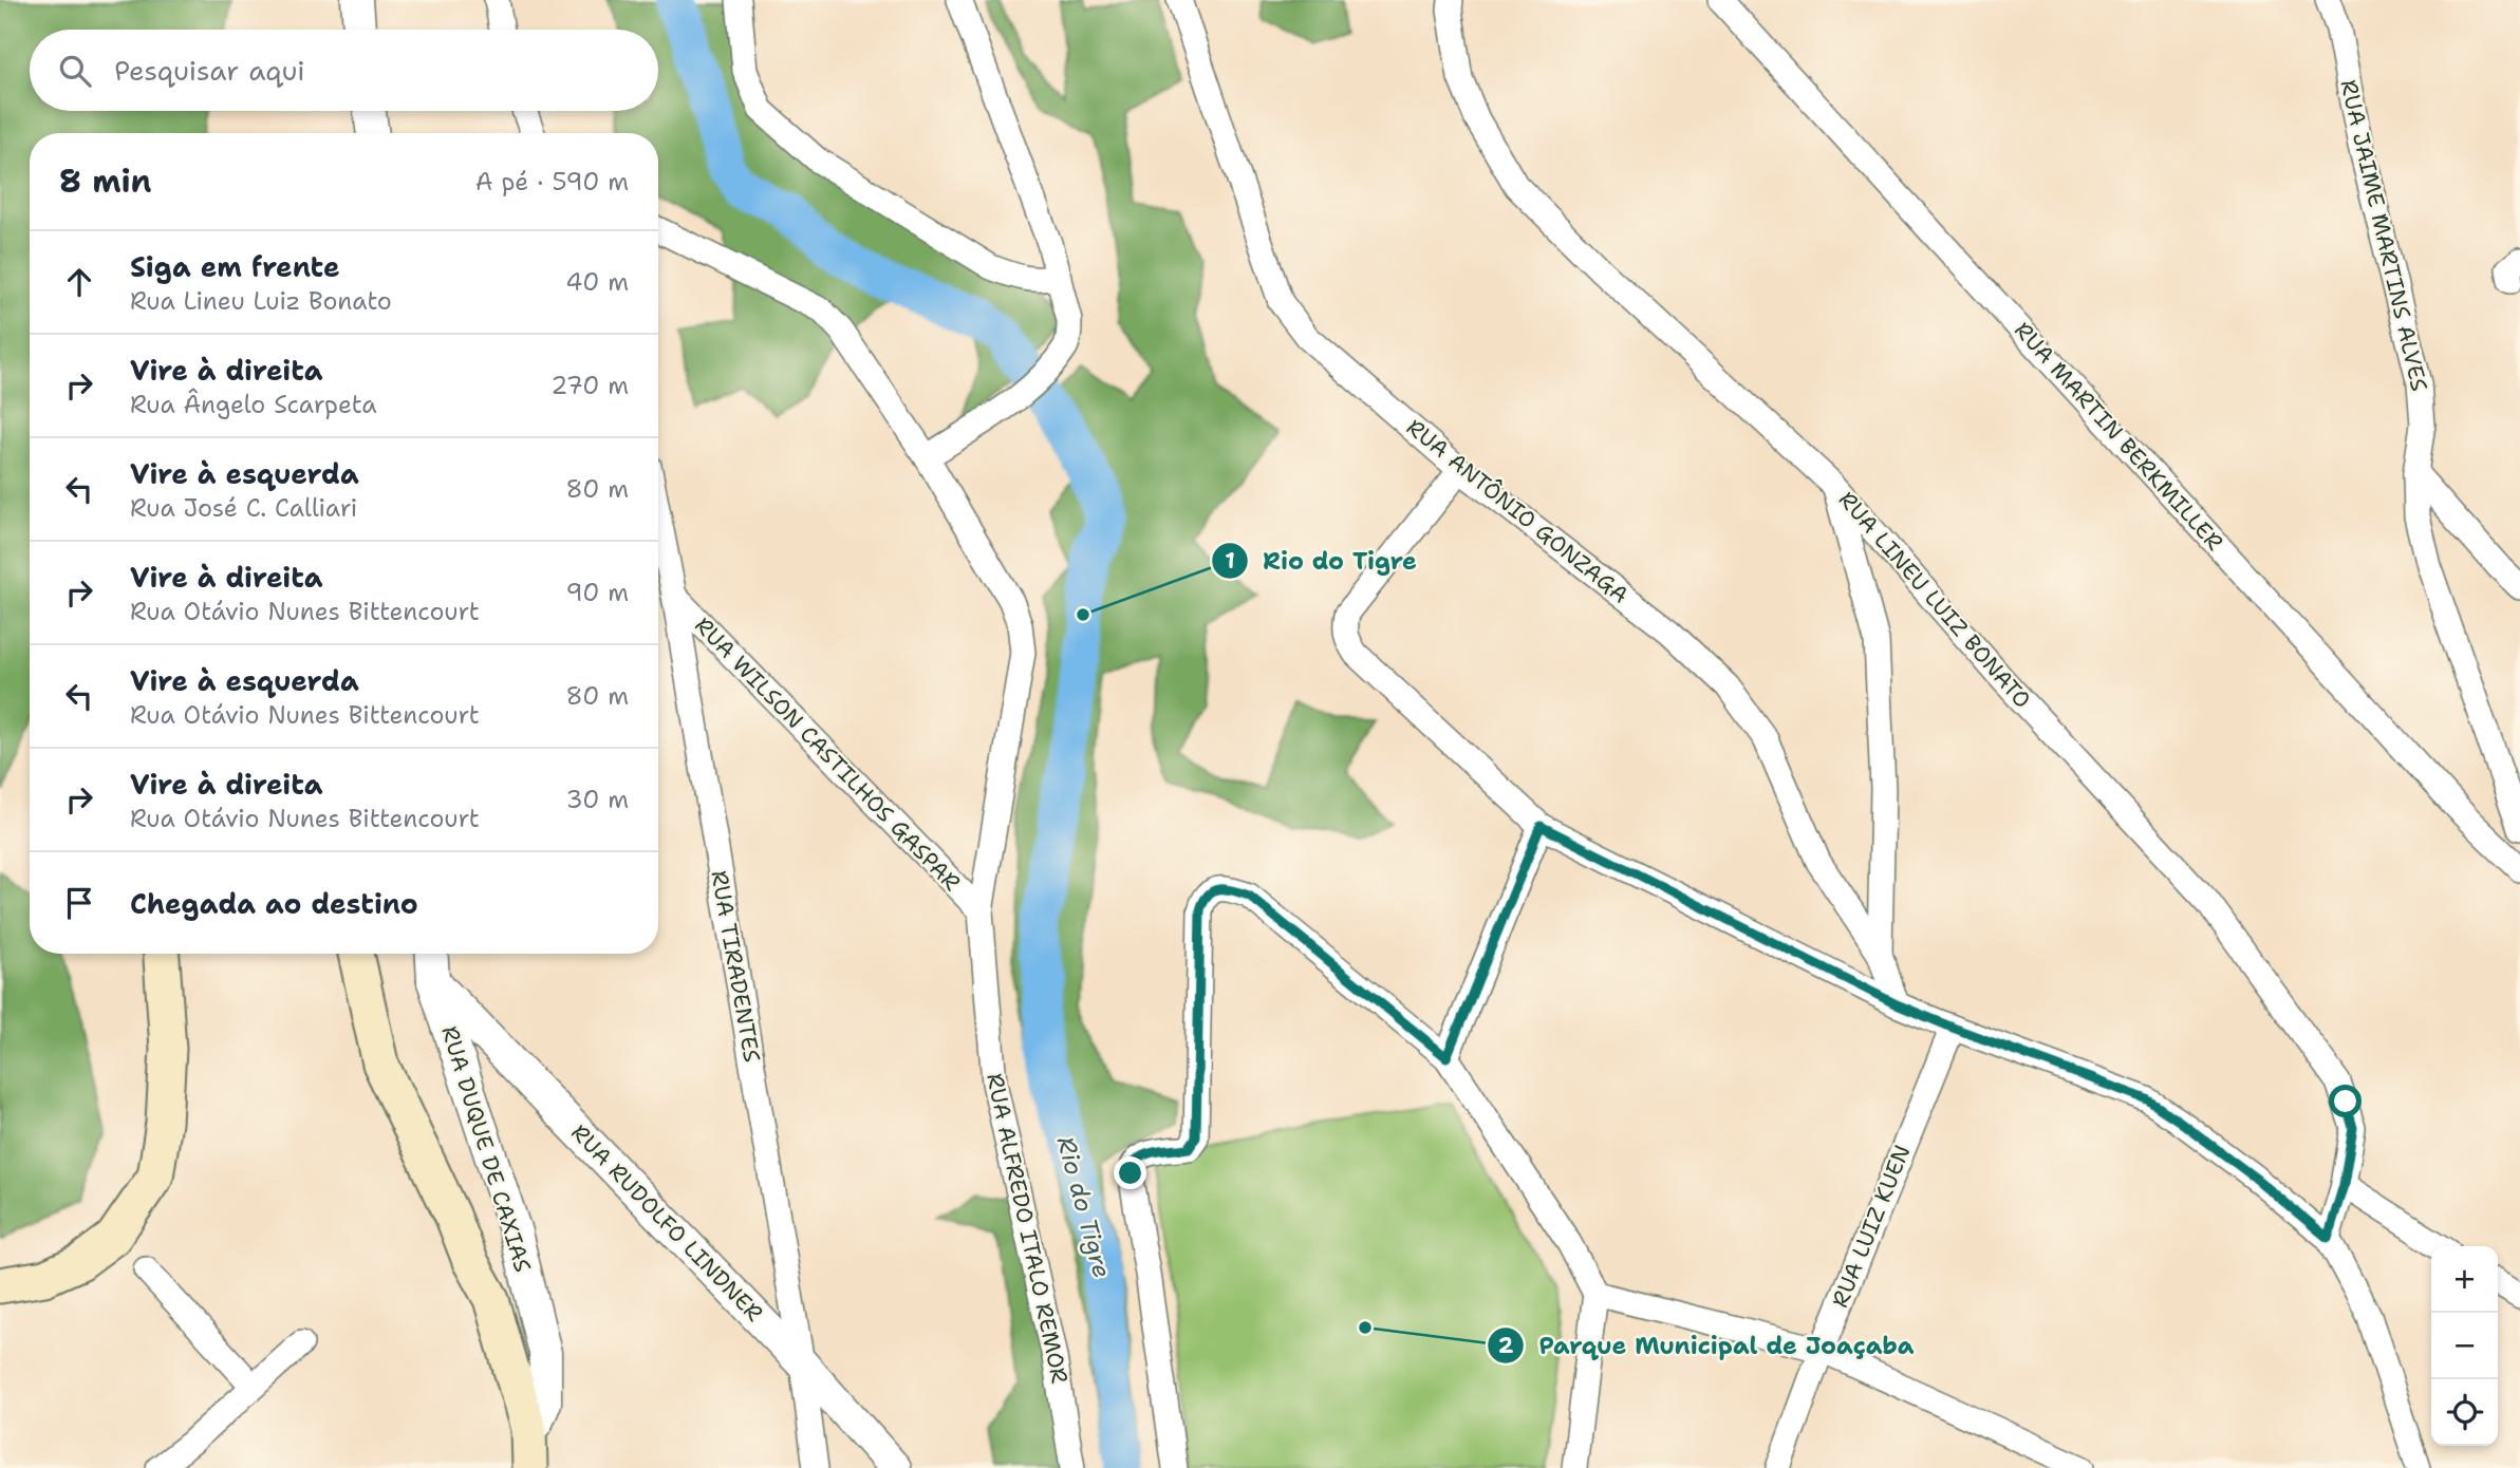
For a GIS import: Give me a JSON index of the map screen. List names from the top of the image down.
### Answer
{
  "streets": {
    "street": [
      "RUA JAIME MARTINS ALVES",
      "RUA MARTIN BERKMILLER",
      "RUA ANTÔNIO GONZAGA",
      "RUA LINEU LUIZ BONATO",
      "RUA WILSON CASTILHOS GASPAR",
      "RUA TIRADENTES",
      "RUA DUQUE DE CAXIAS",
      "RUA RUDOLFO LINDNER",
      "RUA LUIZ KUEN",
      "RUA ALFREDO ITALO REMOR"
    ]
  },
  "crossings": [
    ["RUA WILSON CASTILHOS GASPAR", "RUA TIRADENTES"],
    ["RUA WILSON CASTILHOS GASPAR", "RUA ALFREDO ITALO REMOR"],
    ["RUA TIRADENTES", "RUA RUDOLFO LINDNER"],
    ["RUA DUQUE DE CAXIAS", "RUA RUDOLFO LINDNER"]
  ],
  "water": ["Rio do Tigre"],
  "places": ["Rio do Tigre", "Parque Municipal de Joaçaba"],
  "page": {
    "search": "Pesquisar aqui",
    "heading": ["8 min", "A pé · 590 m"],
    "list": [
      ["Siga em frente", "Rua Lineu Luiz Bonato", "40 m"],
      ["Vire à direita", "Rua Ângelo Scarpeta", "270 m"],
      ["Vire à esquerda", "Rua José C. Calliari", "80 m"],
      ["Vire à direita", "Rua Otávio Nunes Bittencourt", "90 m"],
      ["Vire à esquerda", "Rua Otávio Nunes Bittencourt", "80 m"],
      ["Vire à direita", "Rua Otávio Nunes Bittencourt", "30 m"],
      "Chegada ao destino"
    ],
    "map_buttons": ["+", "−"]
  }
}
